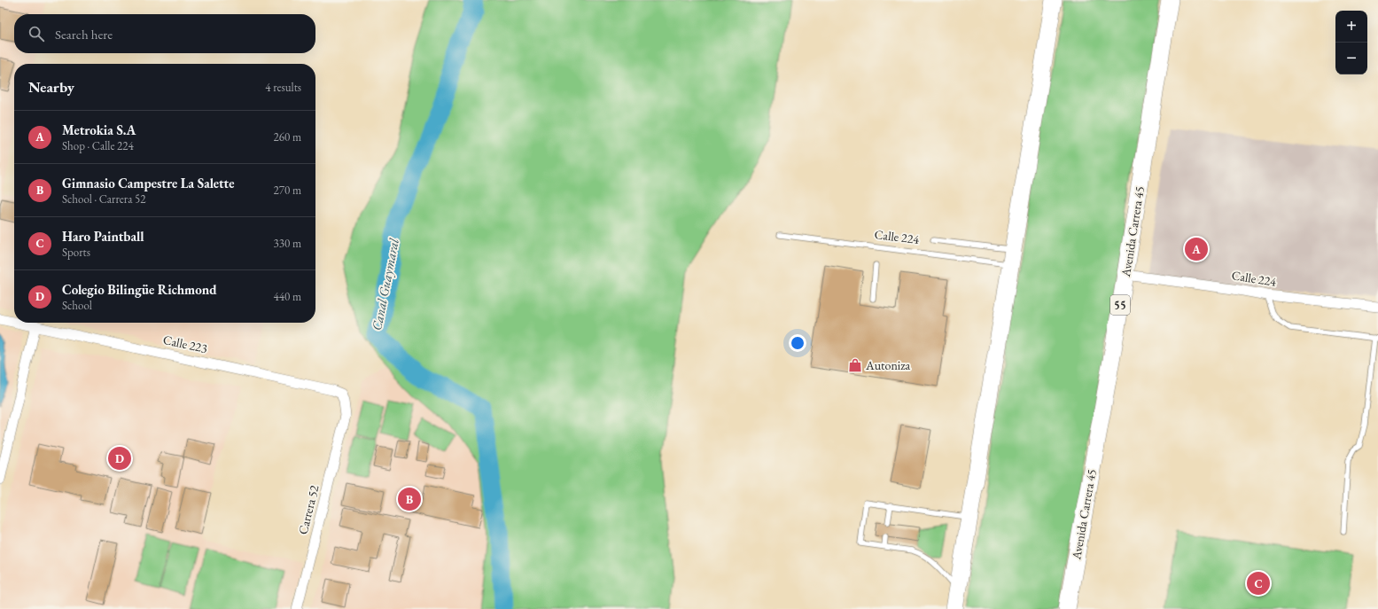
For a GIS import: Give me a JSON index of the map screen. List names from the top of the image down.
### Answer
{
  "streets": {
    "highway": ["Avenida Carrera 45", "55"],
    "street": ["Calle 224", "Calle 223", "Carrera 52"]
  },
  "crossings": [
    ["Avenida Carrera 45", "Calle 224"],
    ["Calle 223", "Carrera 52"]
  ],
  "water": ["Canal Guaymaral"],
  "places": {
    "shop": ["Autoniza"]
  },
  "page": {
    "map_buttons": ["+", "−"],
    "search": "Search here",
    "heading": ["Nearby", "4 results"],
    "list": [
      {
        "mark": "A",
        "name": "Metrokia S.A",
        "note": "Shop · Calle 224",
        "value": "260 m"
      },
      {
        "mark": "B",
        "name": "Gimnasio Campestre La Salette",
        "note": "School · Carrera 52",
        "value": "270 m"
      },
      {
        "mark": "C",
        "name": "Haro Paintball",
        "note": "Sports",
        "value": "330 m"
      },
      {
        "mark": "D",
        "name": "Colegio Bilingüe Richmond",
        "note": "School",
        "value": "440 m"
      }
    ],
    "pins": [
      "A",
      "D",
      "B",
      "C"
    ]
  }
}
